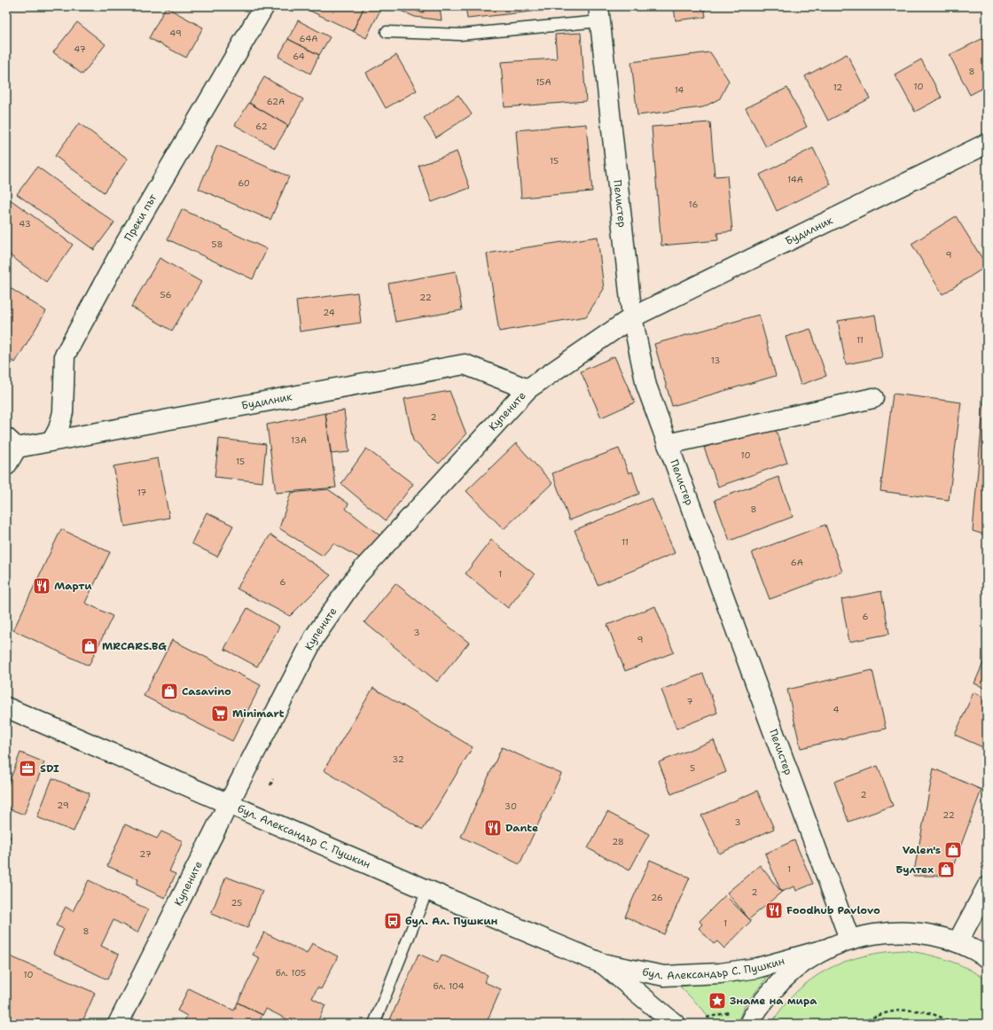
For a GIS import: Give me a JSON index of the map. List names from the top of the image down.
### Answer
{
  "streets": {
    "street": [
      "Пелистер",
      "Преки път",
      "Будилник",
      "Купените",
      "бул. Александър С. Пушкин"
    ]
  },
  "crossings": [
    ["Пелистер", "Будилник"],
    ["Пелистер", "Купените"],
    ["Преки път", "Будилник"],
    ["Будилник", "Купените"],
    ["Купените", "бул. Александър С. Пушкин"]
  ],
  "places": {
    "restaurant": ["Марти", "Dante", "Foodhub Pavlovo"],
    "shop": [
      "MRCARS.BG",
      "Casavino",
      "Valen's",
      "Бултех"
    ],
    "supermarket": ["Minimart"],
    "office": ["SDI"],
    "bus stop": ["бул. Ал. Пушкин"],
    "place": ["Знаме на мира"]
  },
  "house_numbers": [
    "49",
    "64А",
    "47",
    "64",
    "8",
    "15А",
    "10",
    "12",
    "14",
    "62А",
    "62",
    "15",
    "14А",
    "60",
    "16",
    "43",
    "58",
    "9",
    "56",
    "22",
    "24",
    "11",
    "13",
    "2",
    "13А",
    "10",
    "15",
    "17",
    "8",
    "11",
    "6А",
    "1",
    "6",
    "6",
    "3",
    "9",
    "7",
    "4",
    "32",
    "5",
    "2",
    "29",
    "30",
    "22",
    "3",
    "28",
    "27",
    "1",
    "2",
    "26",
    "25",
    "1",
    "8",
    "бл. 105",
    "10",
    "бл. 104"
  ]
}
